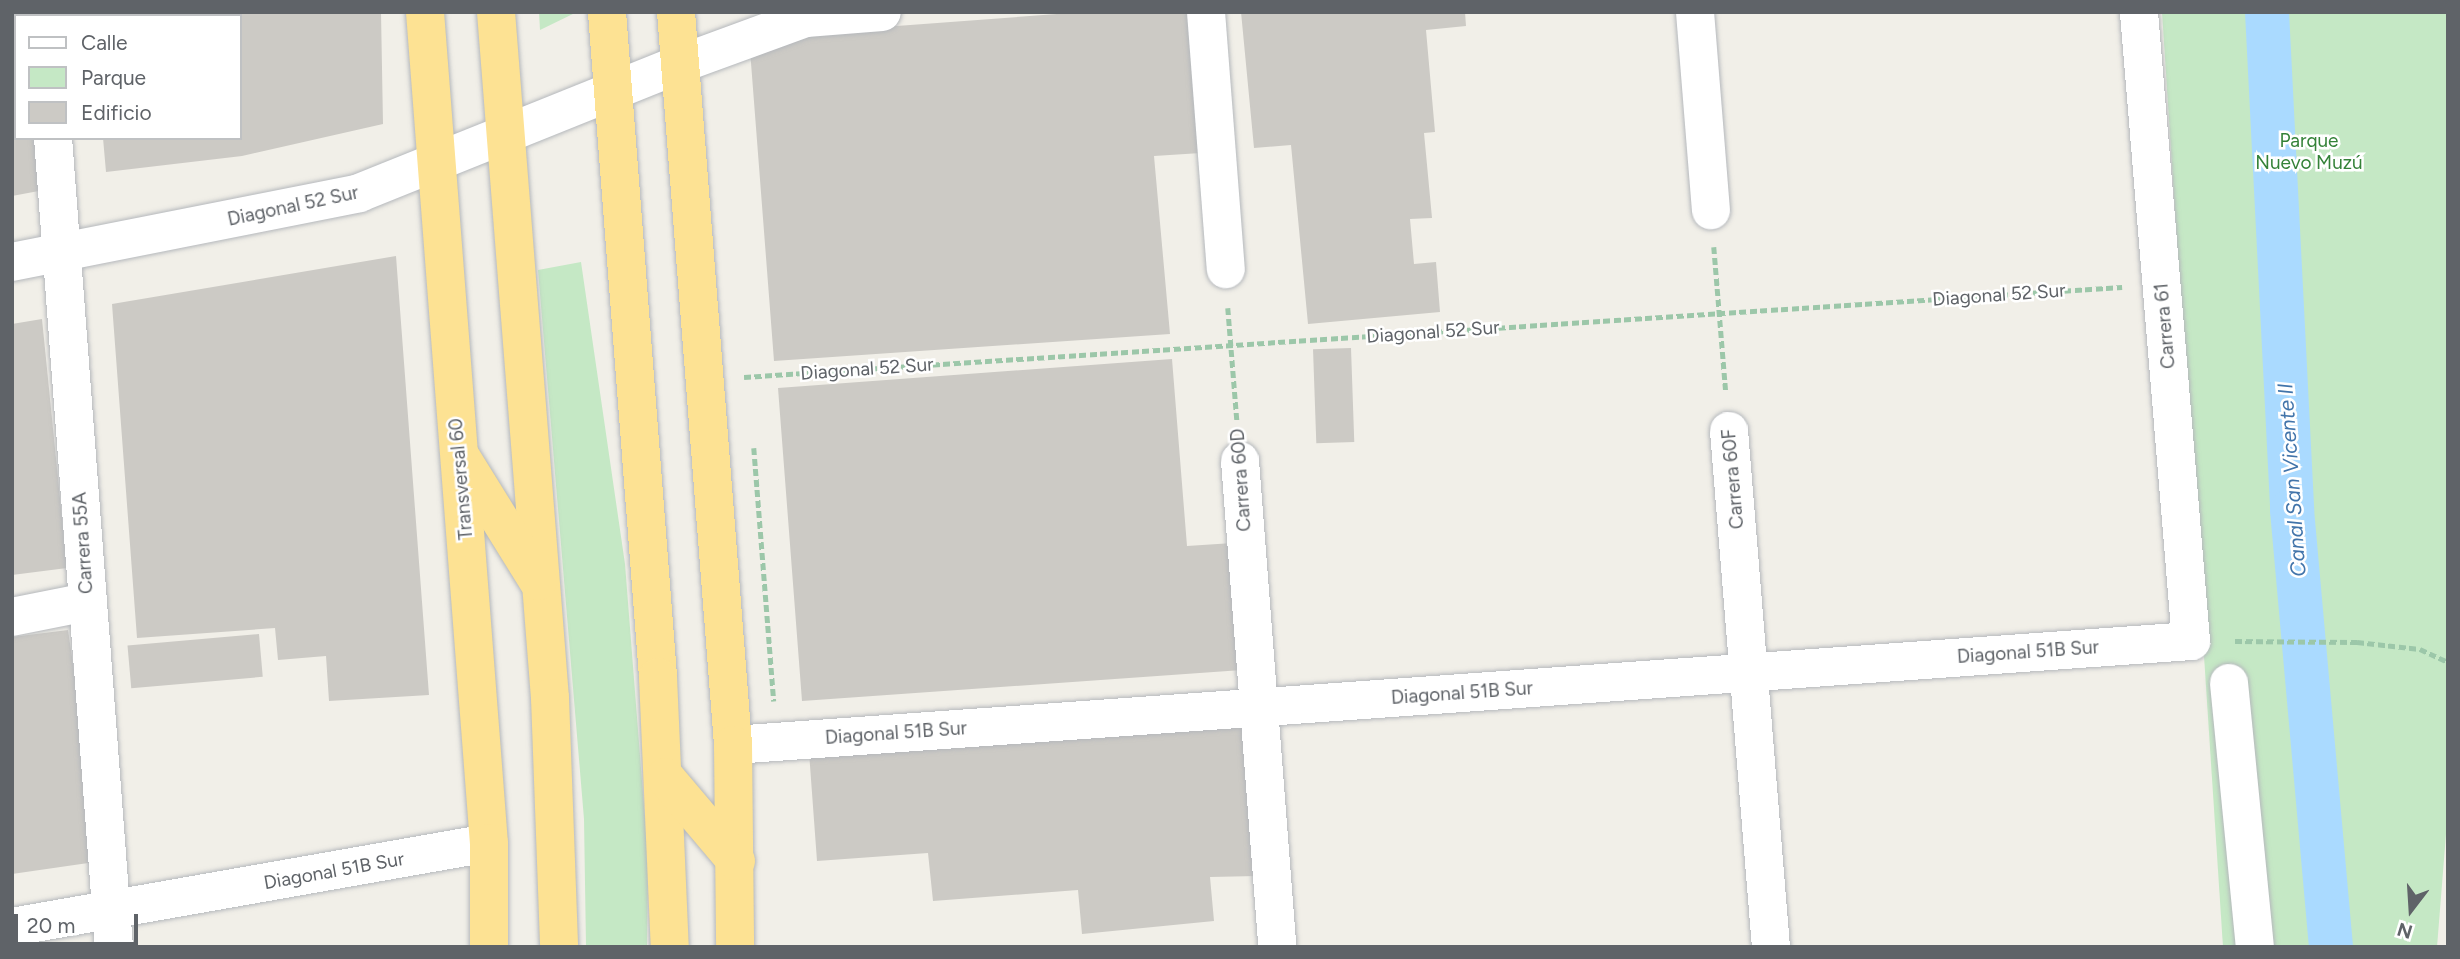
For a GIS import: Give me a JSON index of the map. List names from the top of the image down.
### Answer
{
  "streets": {
    "highway": ["Transversal 60"],
    "street": [
      "Diagonal 52 Sur",
      "Carrera 61",
      "Carrera 60F",
      "Carrera 60D",
      "Carrera 55A",
      "Diagonal 51B Sur"
    ]
  },
  "crossings": [
    ["Diagonal 52 Sur", "Carrera 61"],
    ["Diagonal 52 Sur", "Transversal 60"],
    ["Diagonal 52 Sur", "Carrera 60F"],
    ["Diagonal 52 Sur", "Carrera 60D"],
    ["Diagonal 52 Sur", "Carrera 55A"],
    ["Carrera 61", "Diagonal 51B Sur"],
    ["Transversal 60", "Diagonal 51B Sur"],
    ["Carrera 60F", "Diagonal 51B Sur"],
    ["Carrera 60D", "Diagonal 51B Sur"],
    ["Carrera 55A", "Diagonal 51B Sur"]
  ],
  "water": ["Canal San Vicente II"],
  "parks": ["Parque Nuevo Muzú"],
  "legend": ["Calle", "Parque", "Edificio"],
  "scale_bar": "20 m",
  "north": "bottom"
}
